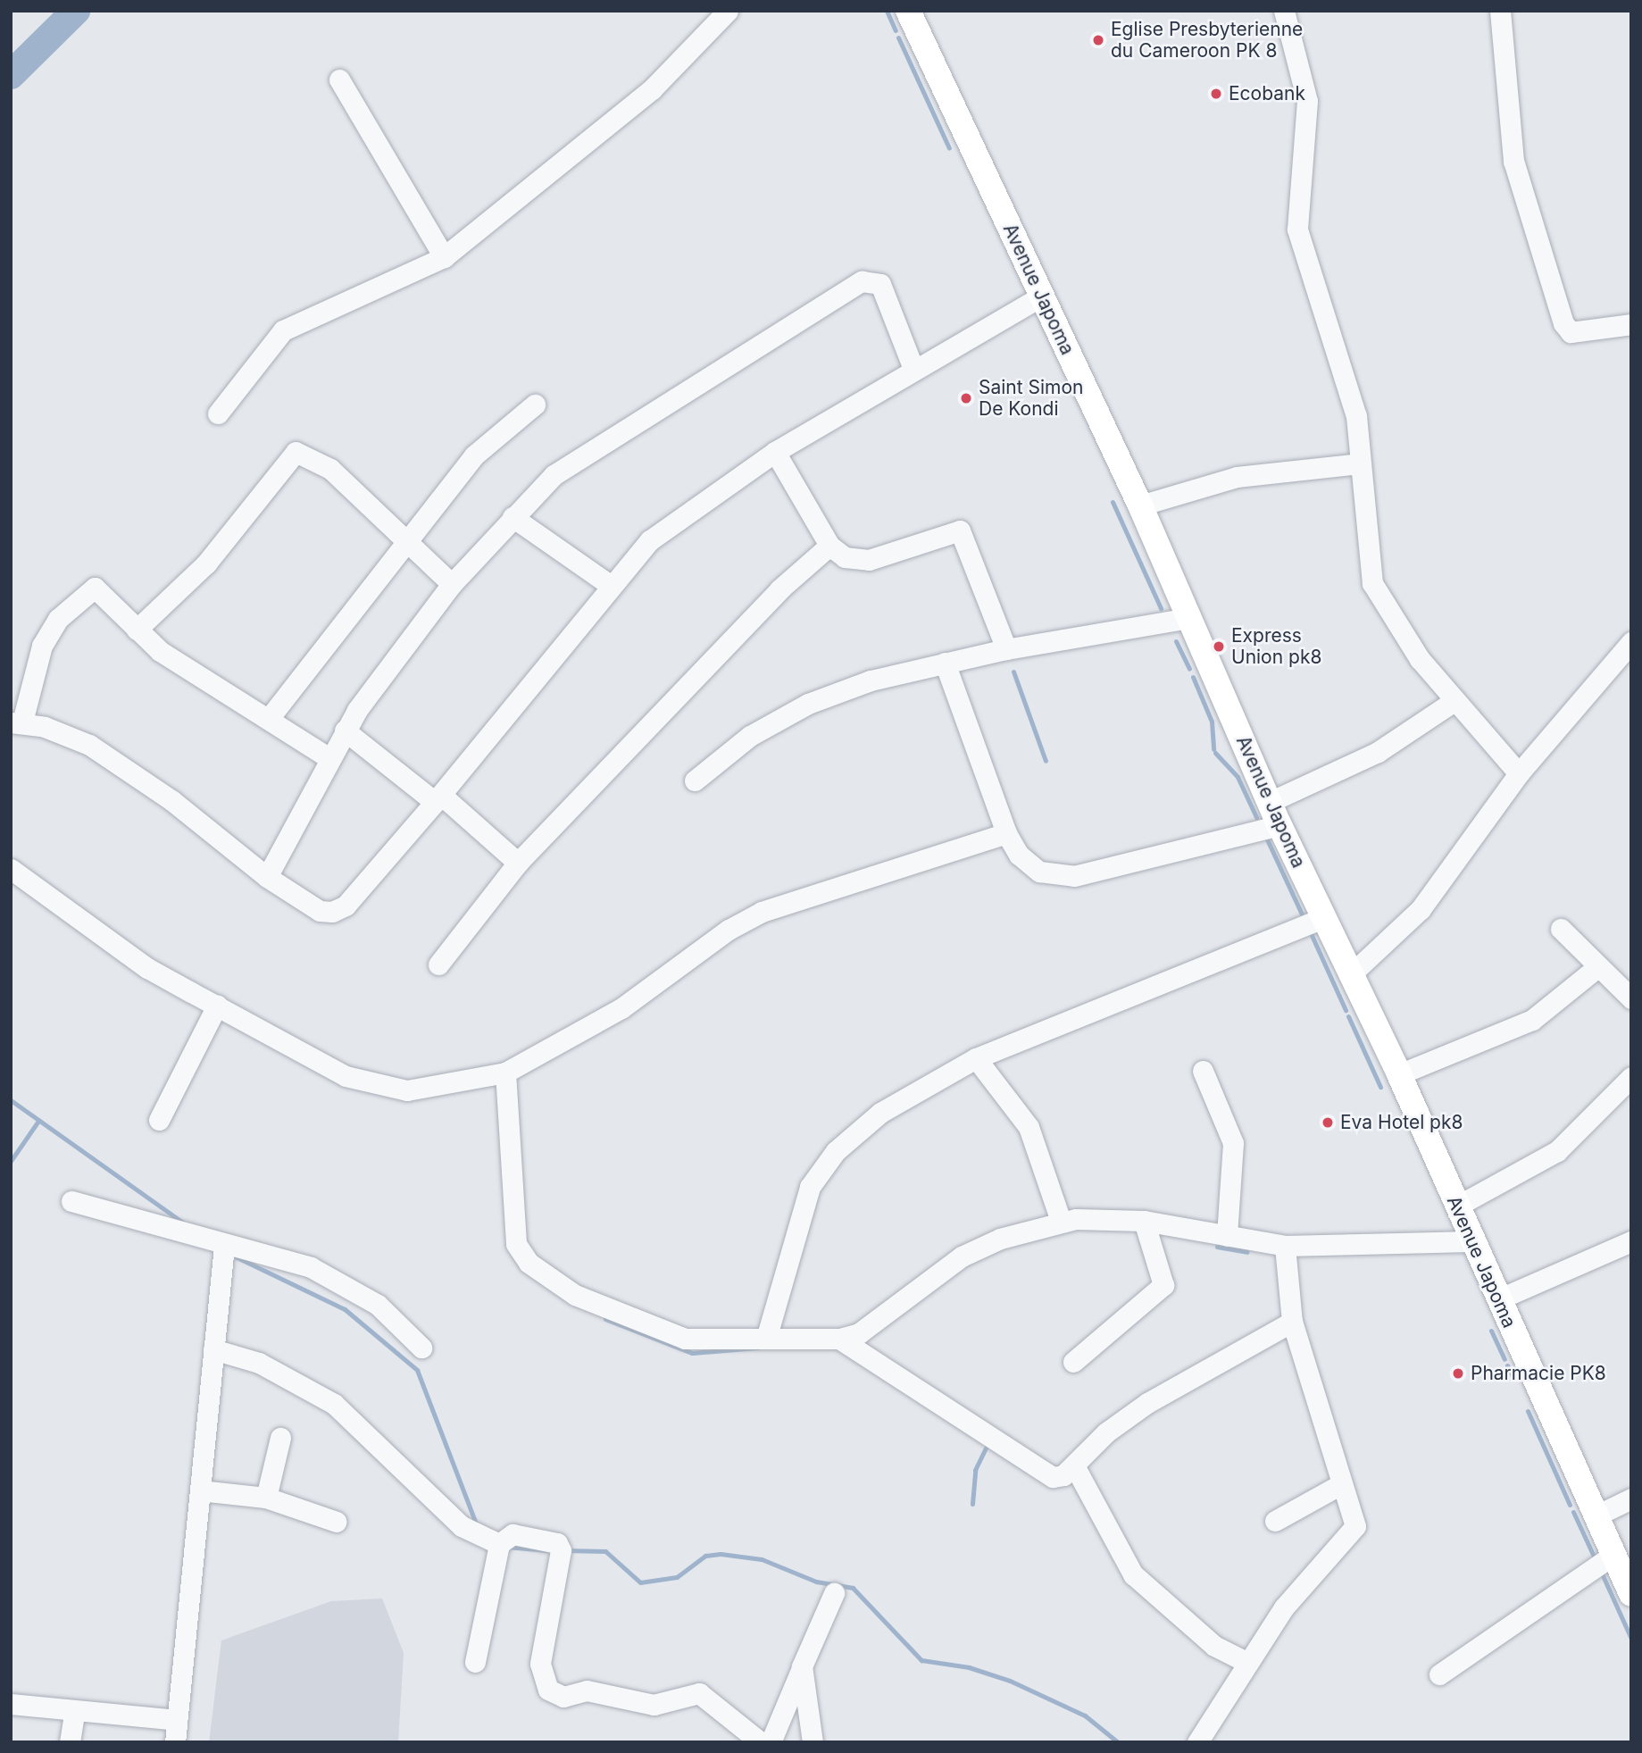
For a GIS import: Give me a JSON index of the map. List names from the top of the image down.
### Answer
{
  "streets": {
    "main road": ["Avenue Japoma"]
  },
  "places": [
    "Eglise Presbyterienne du Cameroon PK 8",
    "Ecobank",
    "Saint Simon De Kondi",
    "Express Union pk8",
    "Eva Hotel pk8",
    "Pharmacie PK8"
  ]
}
